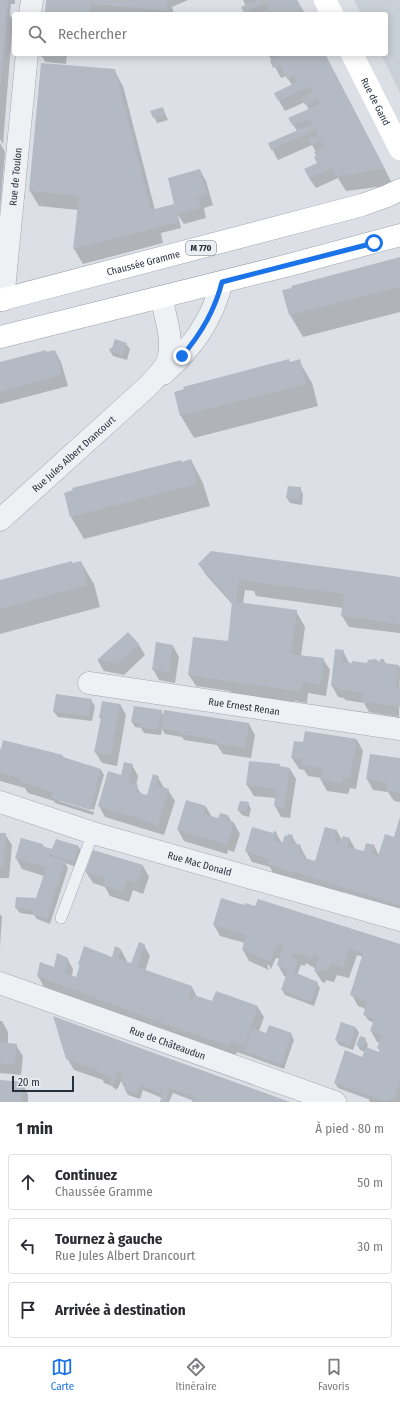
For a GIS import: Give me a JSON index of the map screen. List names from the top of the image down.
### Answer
{
  "streets": {
    "main road": ["Rue de Gand", "M 770", "Chaussée Gramme"],
    "street": [
      "Rue de Toulon",
      "Rue Jules Albert Drancourt",
      "Rue Ernest Renan",
      "Rue Mac Donald",
      "Rue de Châteaudun"
    ]
  },
  "crossings": [
    ["Rue de Toulon", "Chaussée Gramme"]
  ],
  "scale_bar": "20 m",
  "page": {
    "search": "Rechercher",
    "scale": "20 m",
    "heading": ["1 min", "À pied · 80 m"],
    "list": [
      ["Continuez", "Chaussée Gramme", "50 m"],
      ["Tournez à gauche", "Rue Jules Albert Drancourt", "30 m"],
      "Arrivée à destination"
    ],
    "nav": ["Carte", "Itinéraire", "Favoris"]
  }
}
